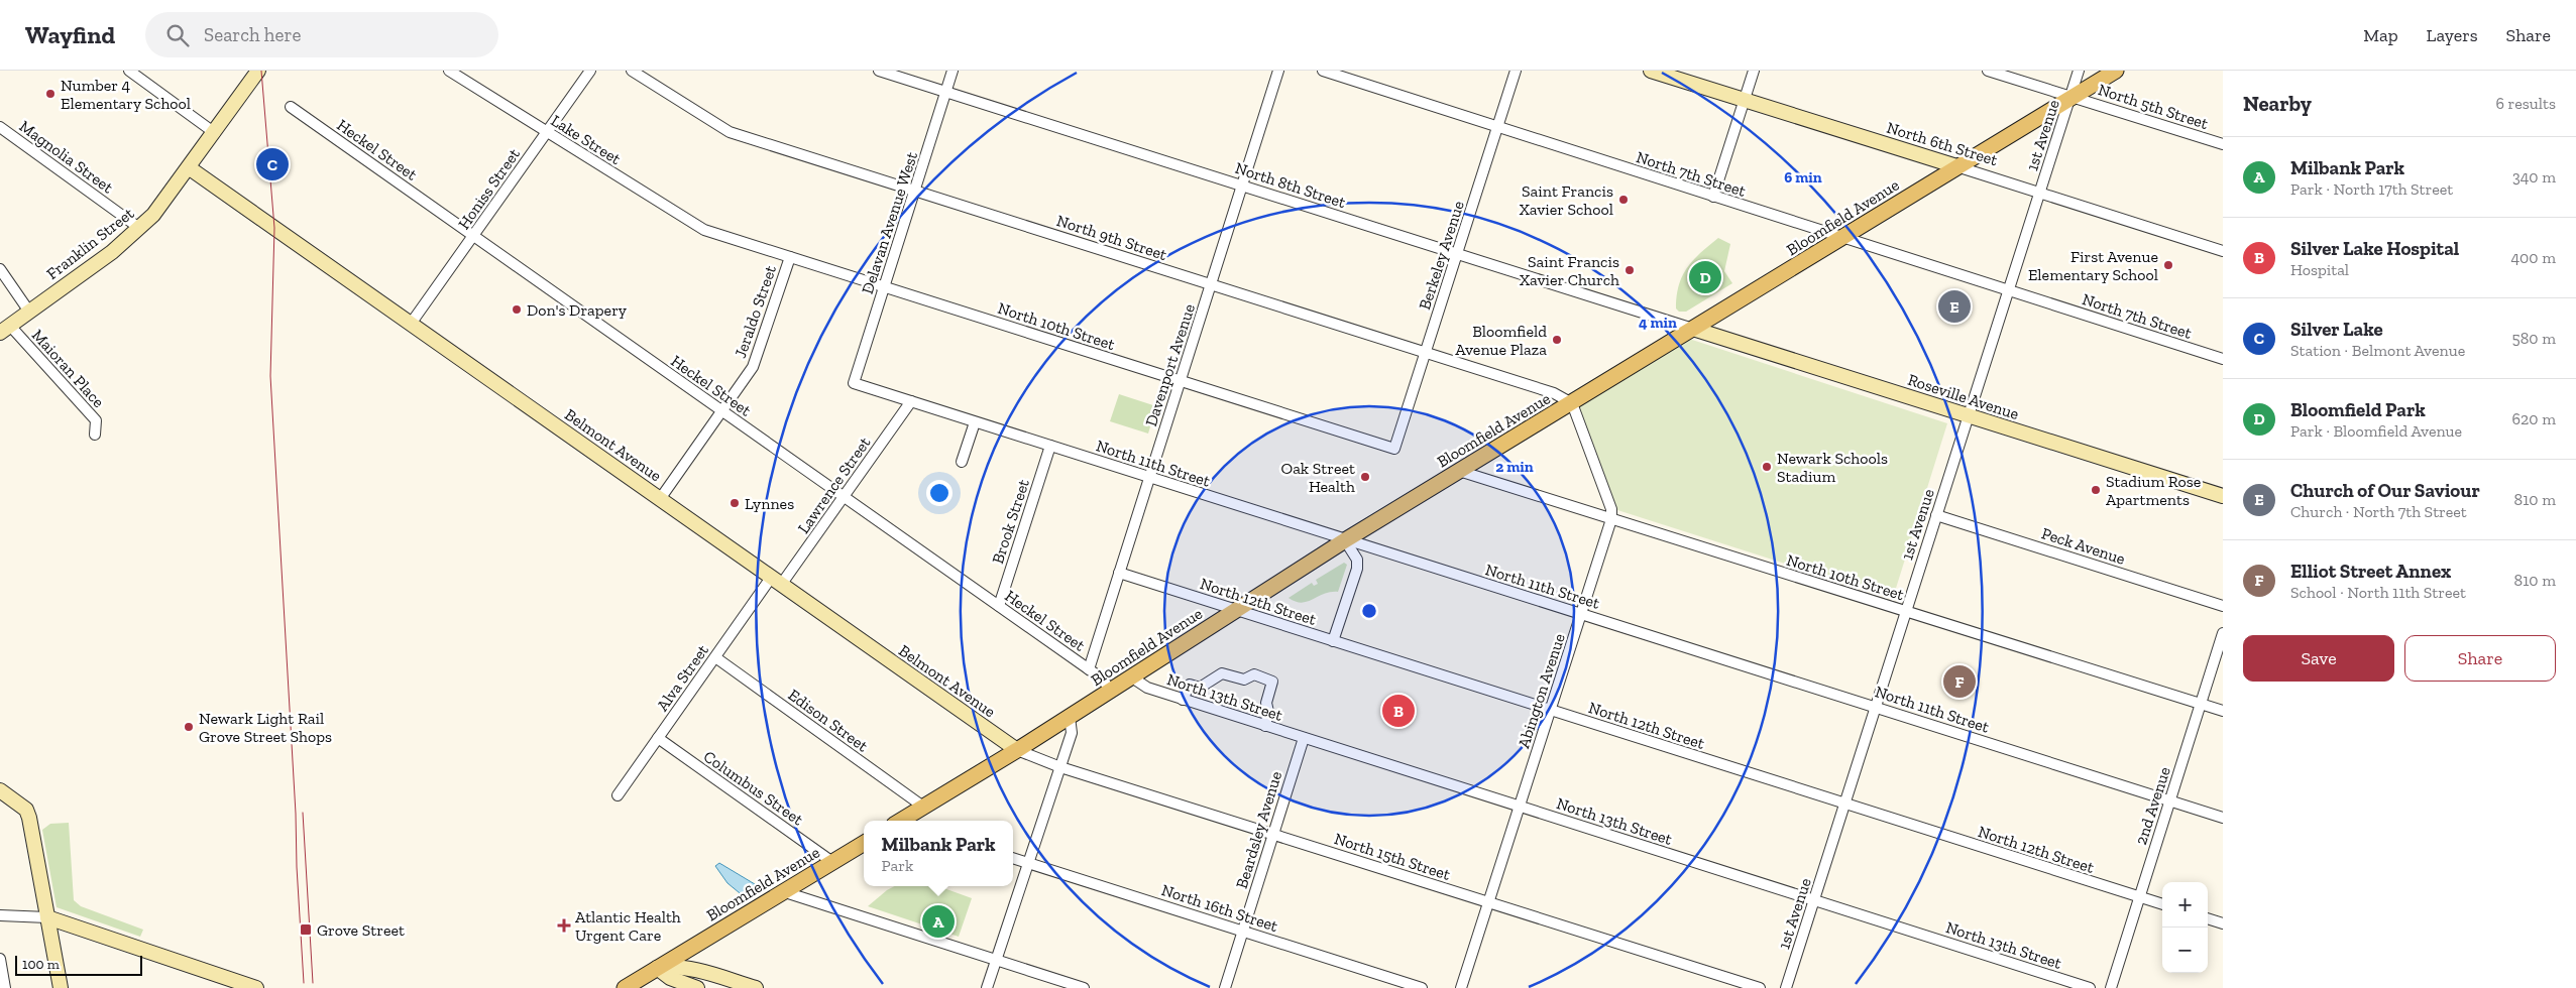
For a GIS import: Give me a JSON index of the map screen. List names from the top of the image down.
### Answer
{
  "streets": {
    "main road": ["Bloomfield Avenue"],
    "street": [
      "North 5th Street",
      "1st Avenue",
      "Lake Street",
      "North 6th Street",
      "Heckel Street",
      "Magnolia Street",
      "North 7th Street",
      "North 8th Street",
      "Honiss Street",
      "Delavan Avenue West",
      "North 9th Street",
      "Franklin Street",
      "Berkeley Avenue",
      "Jeraldo Street",
      "North 10th Street",
      "Davenport Avenue",
      "Maioran Place",
      "Roseville Avenue",
      "Belmont Avenue",
      "North 11th Street",
      "Lawrence Street",
      "Brook Street",
      "Peck Avenue",
      "North 12th Street",
      "Alva Street",
      "Abington Avenue",
      "North 13th Street",
      "Edison Street",
      "Columbus Street",
      "2nd Avenue",
      "Beardsley Avenue",
      "North 15th Street",
      "North 16th Street"
    ]
  },
  "crossings": [
    ["North 5th Street", "1st Avenue"],
    ["North 5th Street", "Bloomfield Avenue"],
    ["1st Avenue", "North 6th Street"],
    ["1st Avenue", "North 7th Street"],
    ["1st Avenue", "Bloomfield Avenue"],
    ["1st Avenue", "North 10th Street"],
    ["1st Avenue", "Roseville Avenue"],
    ["1st Avenue", "North 11th Street"],
    ["1st Avenue", "Peck Avenue"],
    ["1st Avenue", "North 12th Street"],
    ["1st Avenue", "North 13th Street"],
    ["Lake Street", "Honiss Street"],
    ["Lake Street", "North 10th Street"],
    ["North 6th Street", "Bloomfield Avenue"],
    ["Heckel Street", "Honiss Street"],
    ["Heckel Street", "Bloomfield Avenue"],
    ["Heckel Street", "Jeraldo Street"],
    ["Heckel Street", "Davenport Avenue"],
    ["Heckel Street", "Lawrence Street"],
    ["Heckel Street", "Brook Street"],
    ["Magnolia Street", "Franklin Street"],
    ["North 7th Street", "Bloomfield Avenue"],
    ["North 7th Street", "Berkeley Avenue"],
    ["North 8th Street", "Bloomfield Avenue"],
    ["North 8th Street", "Delavan Avenue West"],
    ["North 8th Street", "Berkeley Avenue"],
    ["North 8th Street", "Davenport Avenue"],
    ["North 8th Street", "Roseville Avenue"],
    ["Honiss Street", "Belmont Avenue"],
    ["Bloomfield Avenue", "North 9th Street"],
    ["Bloomfield Avenue", "North 10th Street"],
    ["Bloomfield Avenue", "Roseville Avenue"],
    ["Bloomfield Avenue", "Belmont Avenue"],
    ["Bloomfield Avenue", "North 11th Street"],
    ["Bloomfield Avenue", "North 12th Street"],
    ["Bloomfield Avenue", "North 13th Street"],
    ["Bloomfield Avenue", "Edison Street"],
    ["Bloomfield Avenue", "Columbus Street"],
    ["Bloomfield Avenue", "North 15th Street"],
    ["Delavan Avenue West", "North 9th Street"],
    ["Delavan Avenue West", "North 10th Street"],
    ["Delavan Avenue West", "North 11th Street"],
    ["North 9th Street", "Berkeley Avenue"],
    ["North 9th Street", "Davenport Avenue"],
    ["Franklin Street", "Maioran Place"],
    ["Franklin Street", "Belmont Avenue"],
    ["Berkeley Avenue", "North 10th Street"],
    ["Jeraldo Street", "North 10th Street"],
    ["Jeraldo Street", "Belmont Avenue"],
    ["North 10th Street", "Davenport Avenue"],
    ["North 10th Street", "Abington Avenue"],
    ["North 10th Street", "2nd Avenue"],
    ["Davenport Avenue", "North 11th Street"],
    ["Davenport Avenue", "North 12th Street"],
    ["Belmont Avenue", "Lawrence Street"],
    ["Belmont Avenue", "Alva Street"],
    ["Belmont Avenue", "North 15th Street"],
    ["North 11th Street", "Lawrence Street"],
    ["North 11th Street", "Brook Street"],
    ["North 11th Street", "Abington Avenue"],
    ["North 11th Street", "2nd Avenue"],
    ["Lawrence Street", "Alva Street"],
    ["North 12th Street", "Abington Avenue"],
    ["North 12th Street", "2nd Avenue"],
    ["Alva Street", "Edison Street"],
    ["Alva Street", "Columbus Street"],
    ["Abington Avenue", "North 13th Street"],
    ["Abington Avenue", "North 15th Street"],
    ["North 13th Street", "Beardsley Avenue"],
    ["Beardsley Avenue", "North 15th Street"],
    ["Beardsley Avenue", "North 16th Street"]
  ],
  "places": {
    "other": [
      "Number 4 Elementary School",
      "Saint Francis Xavier School",
      "First Avenue Elementary School",
      "Saint Francis Xavier Church",
      "Don's Drapery",
      "Bloomfield Avenue Plaza",
      "Newark Schools Stadium",
      "Oak Street Health",
      "Stadium Rose Apartments",
      "Lynnes",
      "Newark Light Rail Grove Street Shops"
    ],
    "health": ["Atlantic Health Urgent Care"],
    "transit": ["Grove Street"]
  },
  "scale_bar": "100 m",
  "page": {
    "header": "Wayfind",
    "search": "Search here",
    "nav": ["Map", "Layers", "Share"],
    "heading": ["Nearby", "6 results"],
    "list": [
      {
        "mark": "A",
        "name": "Milbank Park",
        "note": "Park · North 17th Street",
        "value": "340 m"
      },
      {
        "mark": "B",
        "name": "Silver Lake Hospital",
        "note": "Hospital",
        "value": "400 m"
      },
      {
        "mark": "C",
        "name": "Silver Lake",
        "note": "Station · Belmont Avenue",
        "value": "580 m"
      },
      {
        "mark": "D",
        "name": "Bloomfield Park",
        "note": "Park · Bloomfield Avenue",
        "value": "620 m"
      },
      {
        "mark": "E",
        "name": "Church of Our Saviour",
        "note": "Church · North 7th Street",
        "value": "810 m"
      },
      {
        "mark": "F",
        "name": "Elliot Street Annex",
        "note": "School · North 11th Street",
        "value": "810 m"
      }
    ],
    "pins": [
      "C",
      "D",
      "E",
      "F",
      "B",
      "A"
    ],
    "buttons": ["Save", "Share"],
    "popup": ["Milbank Park", "Park"],
    "map_buttons": ["+", "−"],
    "scale": "100 m"
  },
  "rings": ["6 min", "4 min", "2 min"]
}
